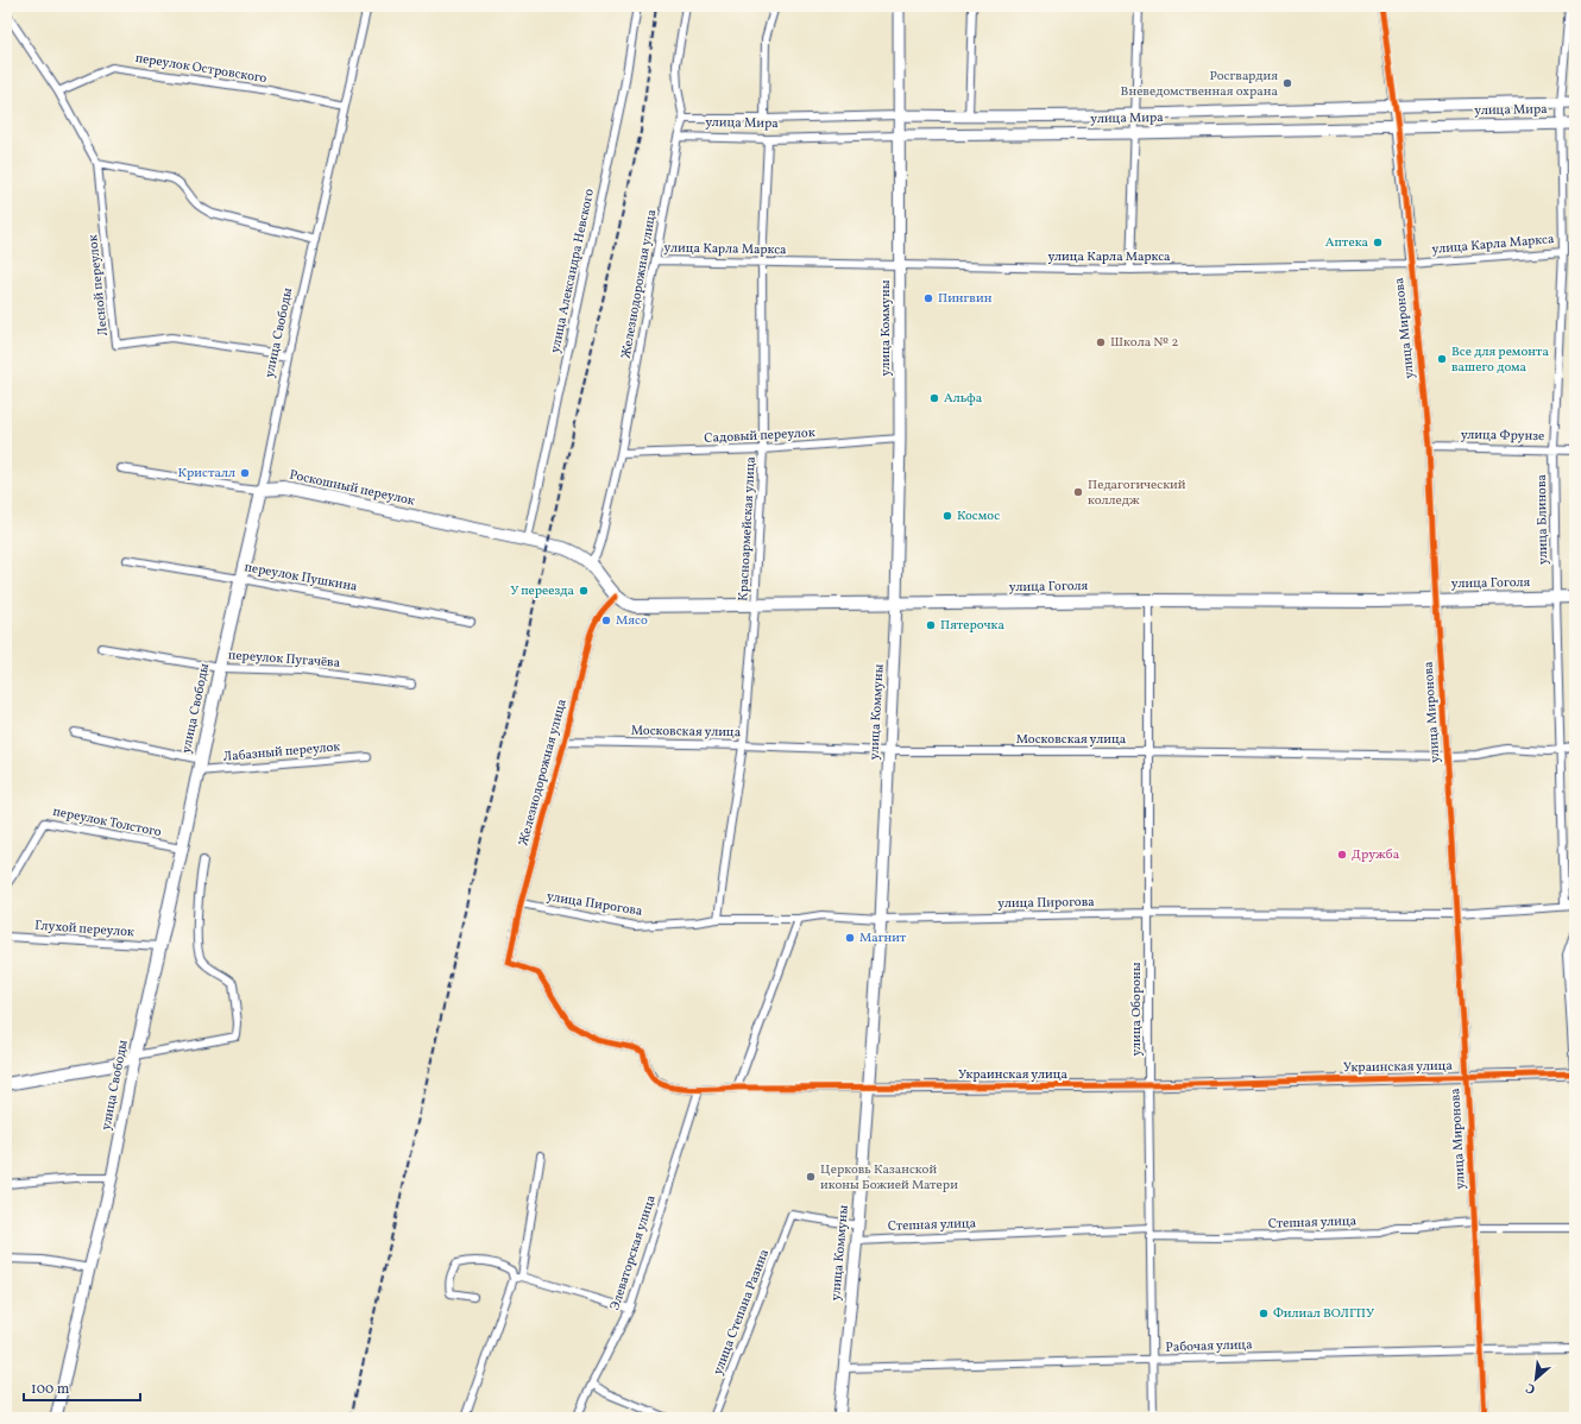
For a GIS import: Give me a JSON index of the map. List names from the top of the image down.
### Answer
{
  "streets": {
    "main road": ["улица Свободы", "Роскошный переулок", "улица Гоголя"],
    "street": [
      "переулок Островского",
      "улица Мира",
      "улица Карла Маркса",
      "улица Александра Невского",
      "Железнодорожная улица",
      "Лесной переулок",
      "улица Коммуны",
      "улица Миронова",
      "Садовый переулок",
      "улица Фрунзе",
      "улица Блинова",
      "Красноармейская улица",
      "переулок Пушкина",
      "переулок Пугачёва",
      "Московская улица",
      "Лабазный переулок",
      "переулок Толстого",
      "улица Пирогова",
      "Глухой переулок",
      "улица Обороны",
      "Украинская улица",
      "Степная улица",
      "Элеваторская улица",
      "улица Степана Разина",
      "Рабочая улица"
    ]
  },
  "crossings": [
    ["переулок Островского", "улица Свободы"],
    ["улица Мира", "Железнодорожная улица"],
    ["улица Мира", "улица Коммуны"],
    ["улица Мира", "улица Миронова"],
    ["улица Мира", "улица Блинова"],
    ["улица Мира", "Красноармейская улица"],
    ["улица Карла Маркса", "Железнодорожная улица"],
    ["улица Карла Маркса", "улица Коммуны"],
    ["улица Карла Маркса", "улица Миронова"],
    ["улица Карла Маркса", "улица Блинова"],
    ["улица Карла Маркса", "Красноармейская улица"],
    ["улица Александра Невского", "Роскошный переулок"],
    ["Железнодорожная улица", "Садовый переулок"],
    ["Железнодорожная улица", "улица Гоголя"],
    ["Железнодорожная улица", "Московская улица"],
    ["Железнодорожная улица", "улица Пирогова"],
    ["Железнодорожная улица", "Украинская улица"],
    ["Лесной переулок", "улица Свободы"],
    ["улица Коммуны", "Садовый переулок"],
    ["улица Коммуны", "улица Гоголя"],
    ["улица Коммуны", "Московская улица"],
    ["улица Коммуны", "улица Пирогова"],
    ["улица Коммуны", "Украинская улица"],
    ["улица Коммуны", "Степная улица"],
    ["улица Коммуны", "улица Степана Разина"],
    ["улица Коммуны", "Рабочая улица"],
    ["улица Миронова", "улица Фрунзе"],
    ["улица Миронова", "улица Гоголя"],
    ["улица Миронова", "Московская улица"],
    ["улица Миронова", "улица Пирогова"],
    ["улица Миронова", "Украинская улица"],
    ["улица Миронова", "Степная улица"],
    ["улица Миронова", "Рабочая улица"],
    ["улица Свободы", "Роскошный переулок"],
    ["улица Свободы", "переулок Пушкина"],
    ["улица Свободы", "переулок Пугачёва"],
    ["улица Свободы", "Лабазный переулок"],
    ["улица Свободы", "переулок Толстого"],
    ["улица Свободы", "Глухой переулок"],
    ["Садовый переулок", "Красноармейская улица"],
    ["улица Фрунзе", "улица Блинова"],
    ["Роскошный переулок", "улица Гоголя"],
    ["улица Блинова", "улица Гоголя"],
    ["улица Блинова", "Московская улица"],
    ["улица Блинова", "улица Пирогова"],
    ["Красноармейская улица", "улица Гоголя"],
    ["Красноармейская улица", "Московская улица"],
    ["Красноармейская улица", "улица Пирогова"],
    ["улица Гоголя", "улица Обороны"],
    ["Московская улица", "улица Обороны"],
    ["улица Пирогова", "улица Обороны"],
    ["улица Обороны", "Украинская улица"],
    ["улица Обороны", "Степная улица"],
    ["улица Обороны", "Рабочая улица"],
    ["Украинская улица", "Элеваторская улица"]
  ],
  "places": [
    "Росгвардия Вневедомственная охрана",
    "Аптека",
    "Пингвин",
    "Школа № 2",
    "Все для ремонта вашего дома",
    "Альфа",
    "Кристалл",
    "Педагогический колледж",
    "Космос",
    "У переезда",
    "Мясо",
    "Пятерочка",
    "Дружба",
    "Магнит",
    "Церковь Казанской иконы Божией Матери",
    "Филиал ВОЛГПУ"
  ],
  "scale_bar": "100 m",
  "north": "bottom left"
}
